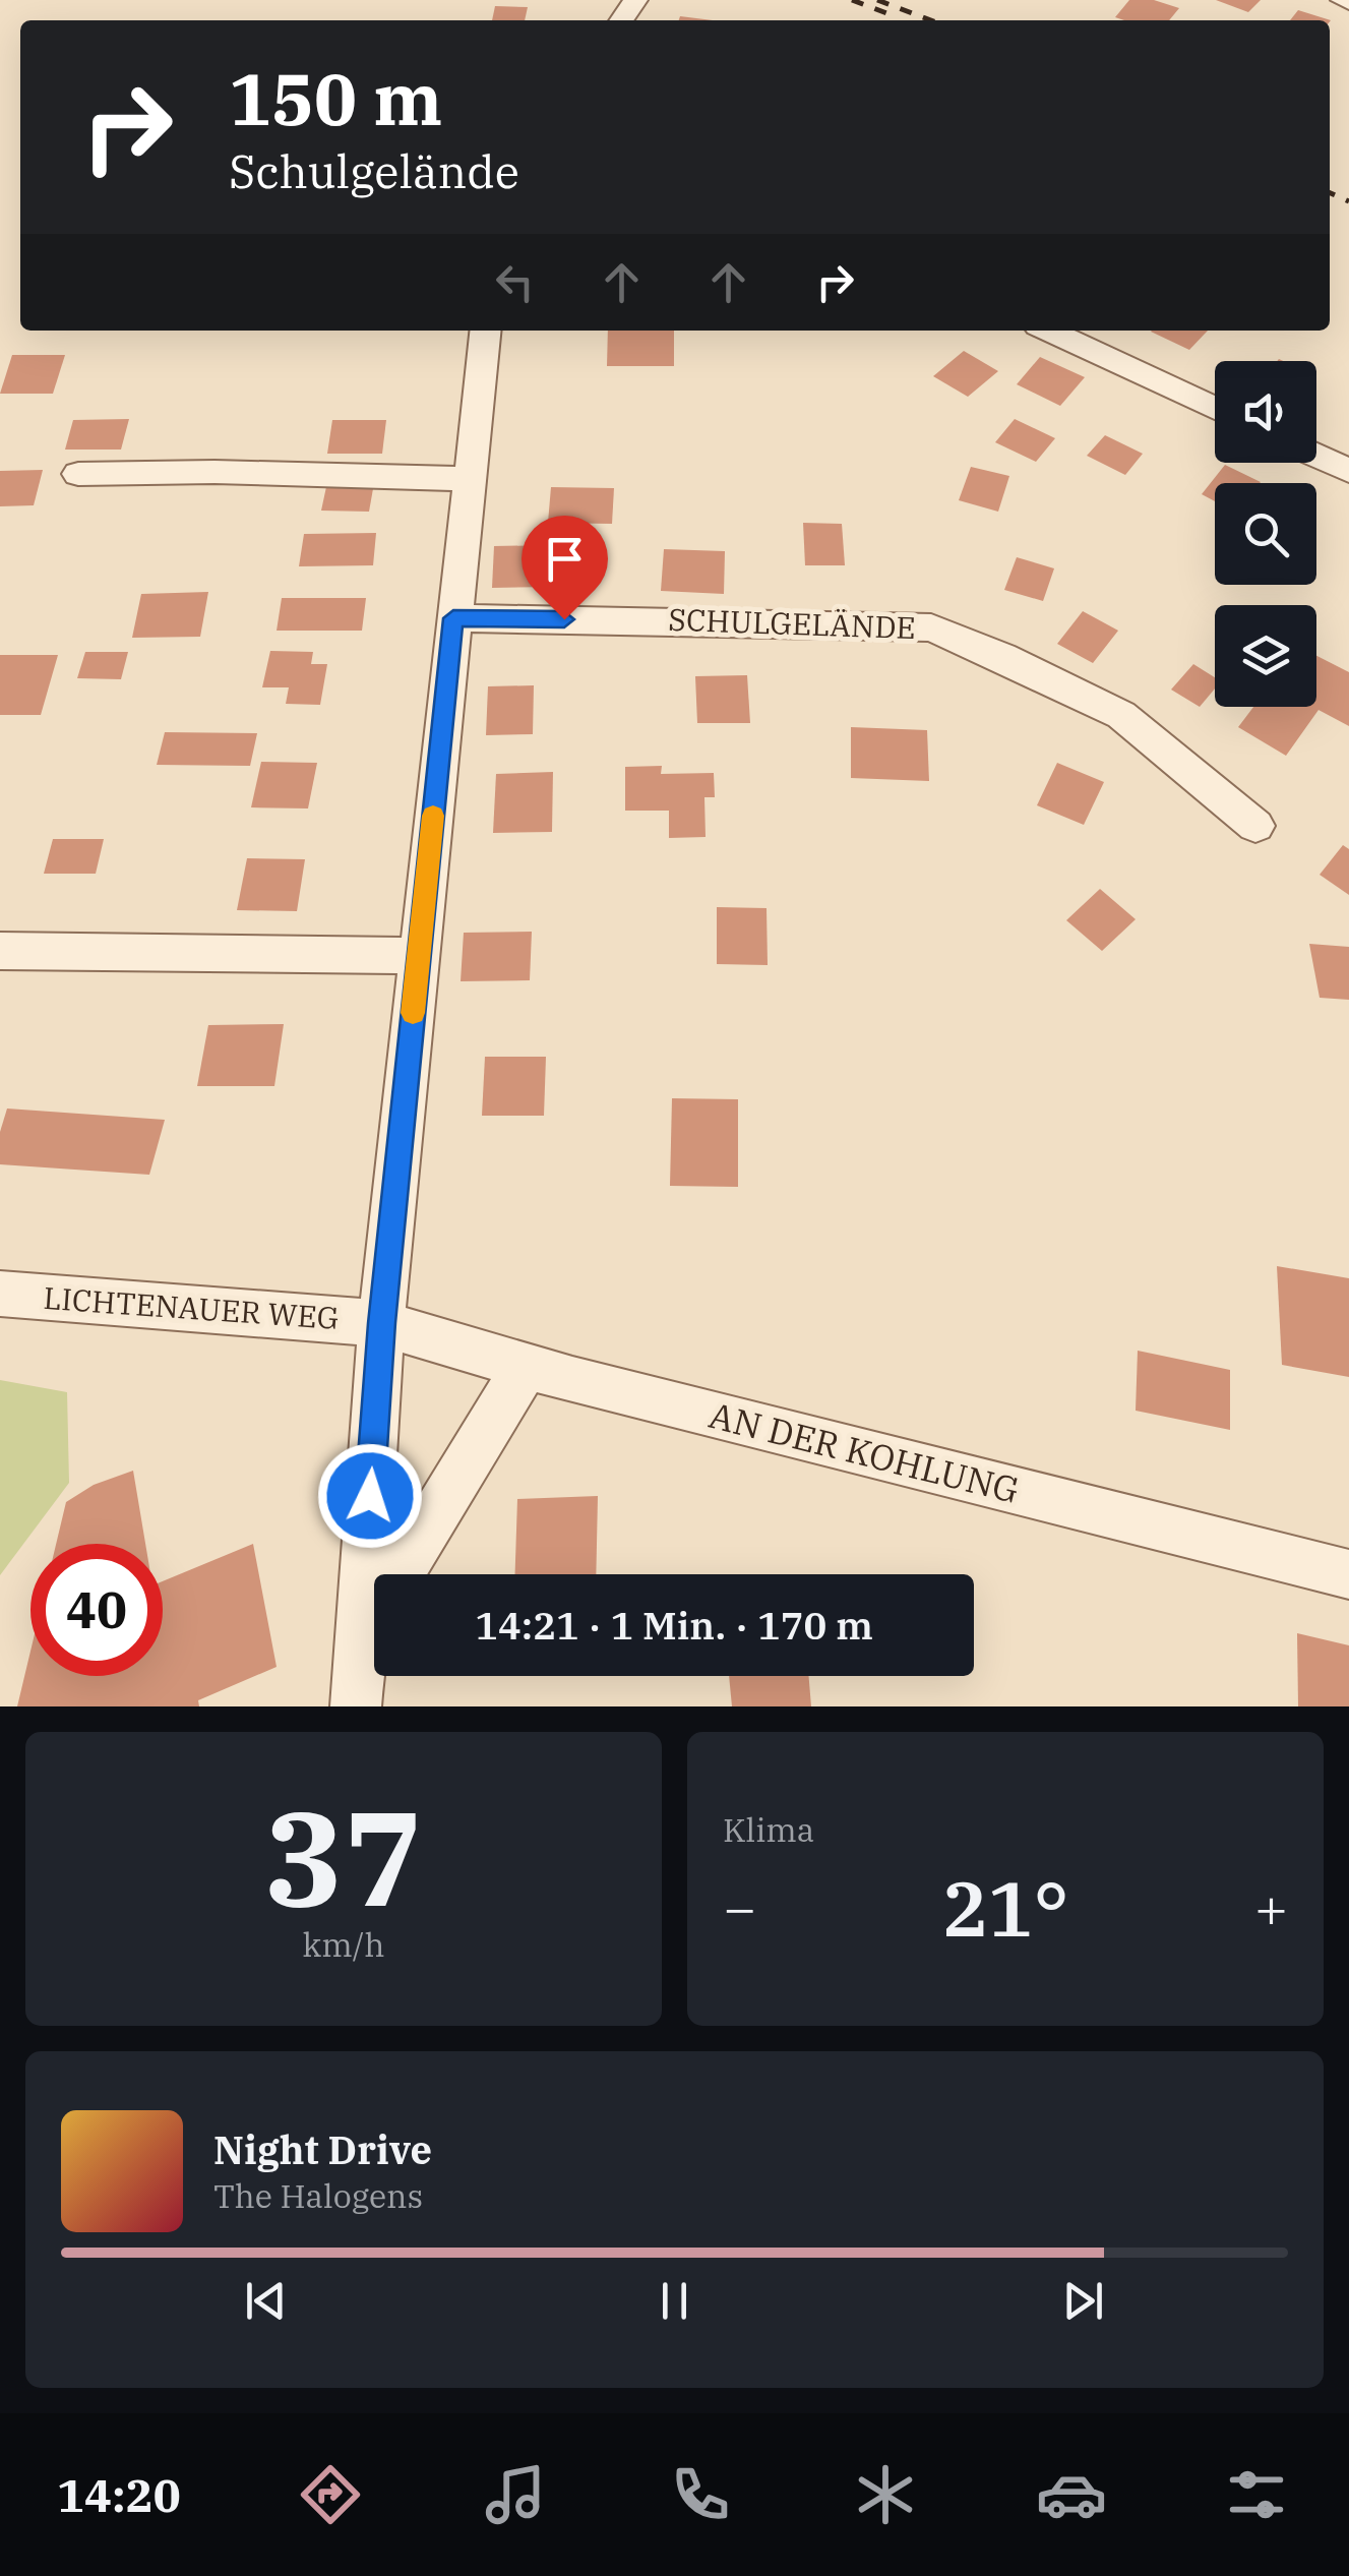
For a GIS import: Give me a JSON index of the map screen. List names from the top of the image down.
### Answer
{
  "streets": {
    "street": ["SCHULGELÄNDE", "LICHTENAUER WEG", "AN DER KOHLUNG"]
  },
  "crossings": [
    ["LICHTENAUER WEG", "AN DER KOHLUNG"]
  ],
  "page": {
    "turn": ["150 m", "Schulgelände"],
    "limit": "40",
    "trip": "14:21 · 1 Min. · 170 m",
    "tile": [
      ["37", "km/h"],
      "Klima"
    ],
    "heat": ["−", "21°", "+"],
    "song": ["Night Drive", "The Halogens"],
    "tabs": "14:20"
  }
}
